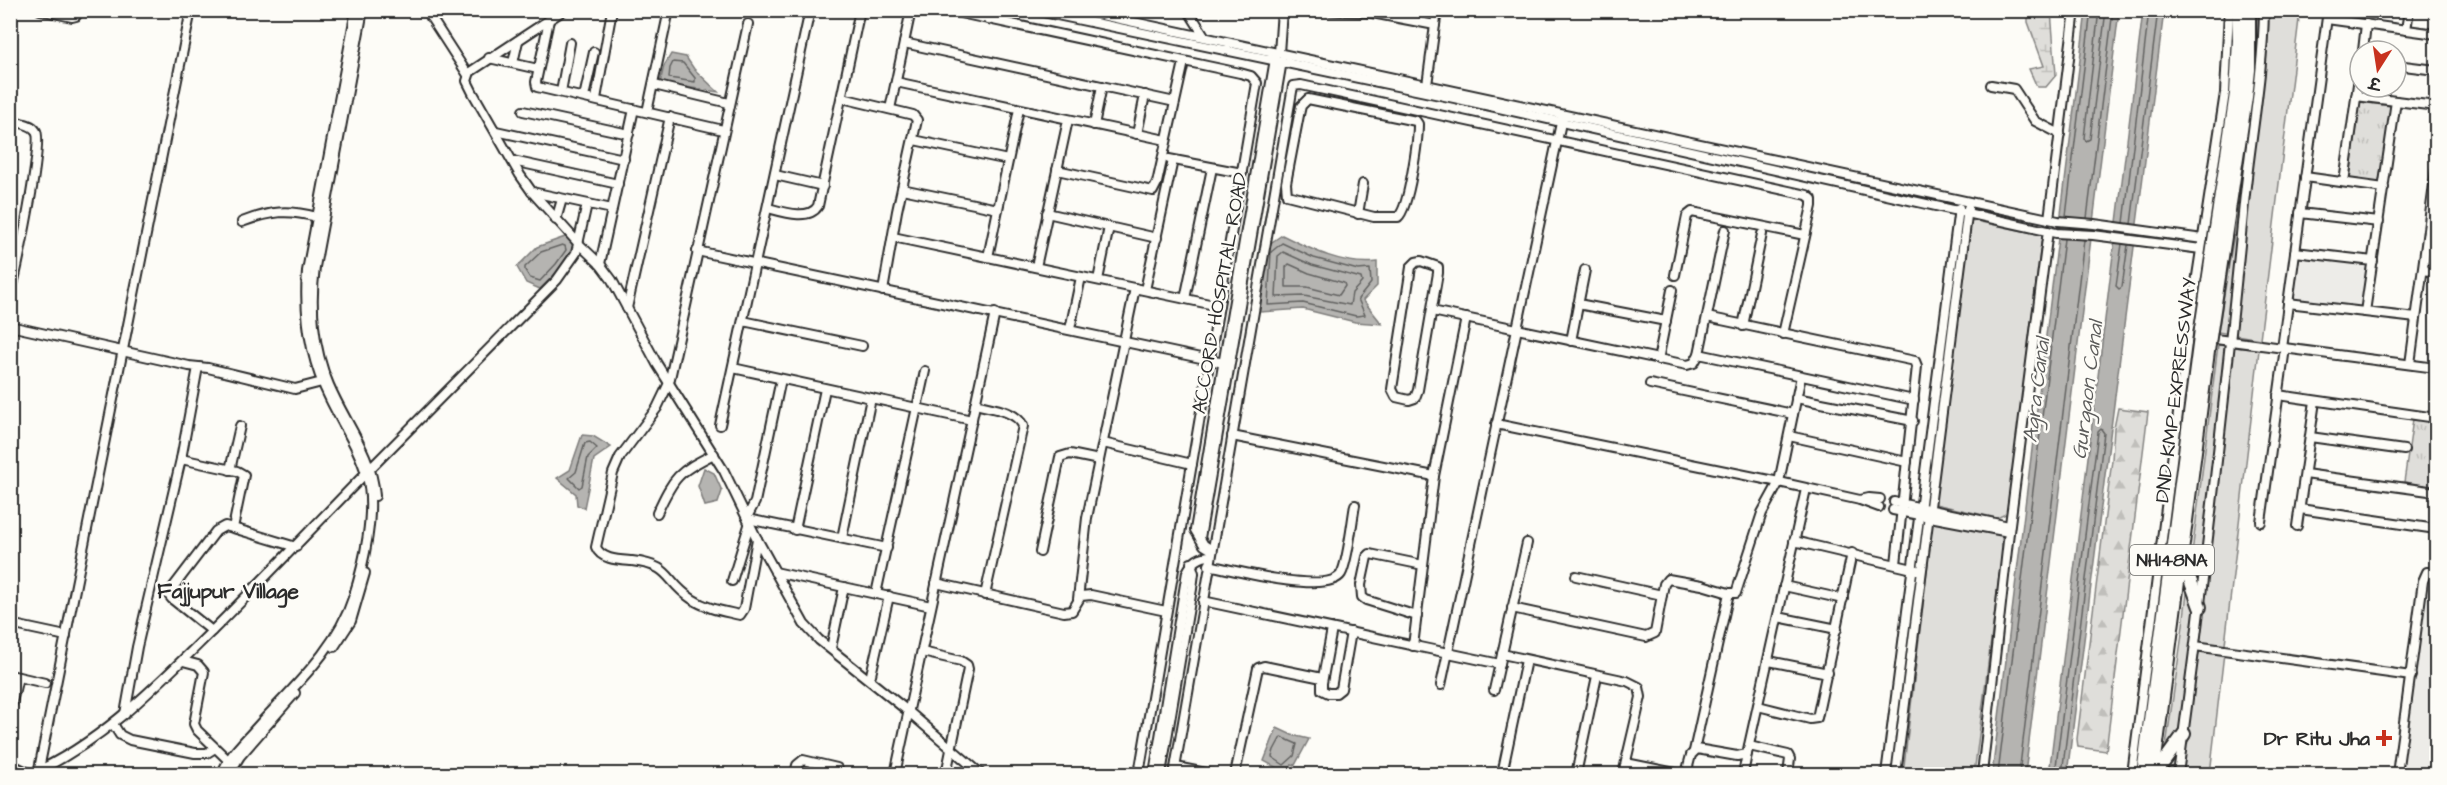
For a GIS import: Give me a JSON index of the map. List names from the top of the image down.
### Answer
{
  "streets": {
    "highway": ["DND KMP EXPRESSWAY", "NH148NA"],
    "street": ["ACCORD HOSPITAL ROAD"]
  },
  "districts": ["Fajjupur Village"],
  "water": ["Agra Canal", "Gurgaon Canal"],
  "places": {
    "health": ["Dr Ritu Jha"]
  },
  "north": "bottom"
}
